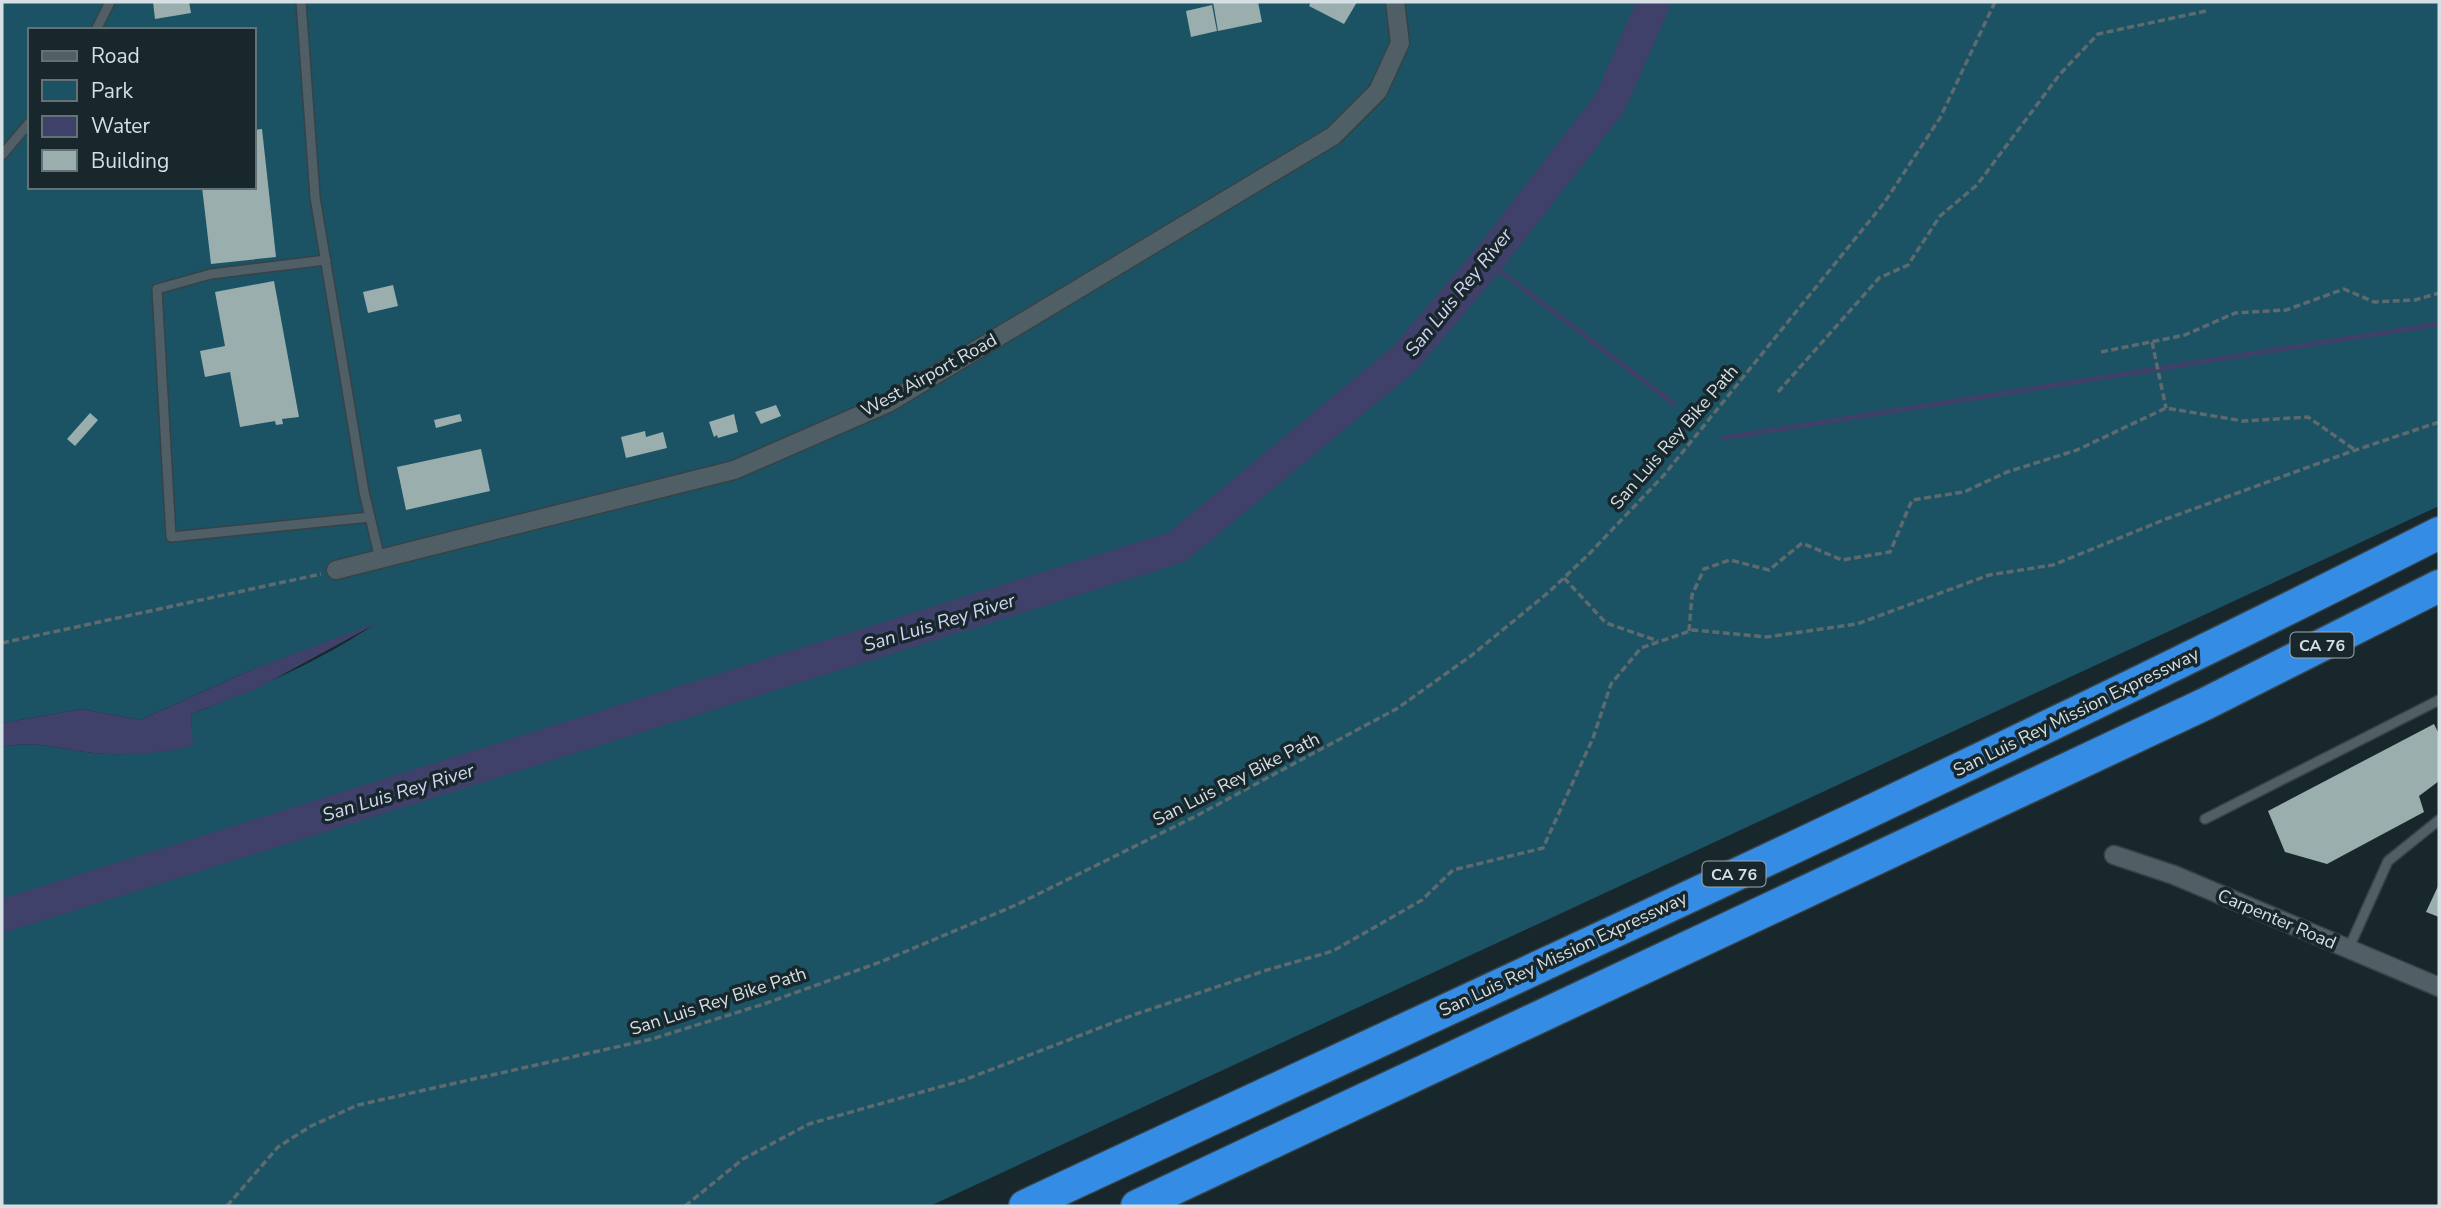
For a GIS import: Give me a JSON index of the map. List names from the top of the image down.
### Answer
{
  "streets": {
    "highway": ["CA 76", "San Luis Rey Mission Expressway"],
    "street": ["West Airport Road", "Carpenter Road"],
    "path": ["San Luis Rey Bike Path"]
  },
  "water": ["San Luis Rey River"],
  "legend": [
    "Road",
    "Park",
    "Water",
    "Building"
  ]
}
